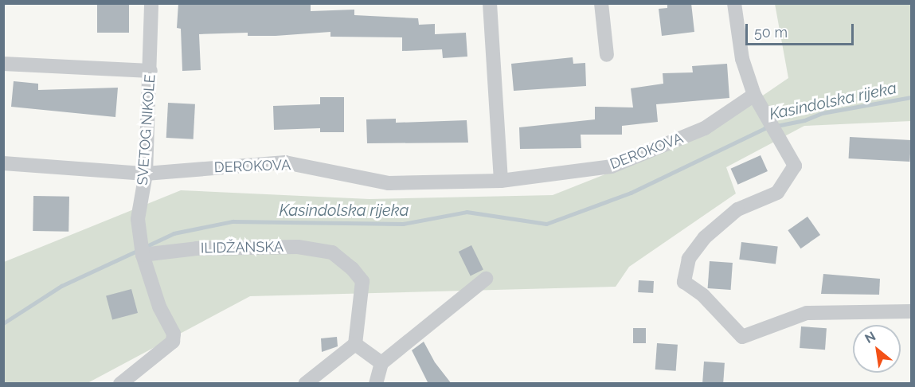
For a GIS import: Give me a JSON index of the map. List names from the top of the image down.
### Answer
{
  "streets": {
    "street": ["SVETOG NIKOLE", "DEROKOVA", "ILIDŽANSKA"]
  },
  "crossings": [
    ["SVETOG NIKOLE", "DEROKOVA"],
    ["SVETOG NIKOLE", "ILIDŽANSKA"]
  ],
  "water": ["Kasindolska rijeka"],
  "scale_bar": "50 m",
  "north": "top left"
}
